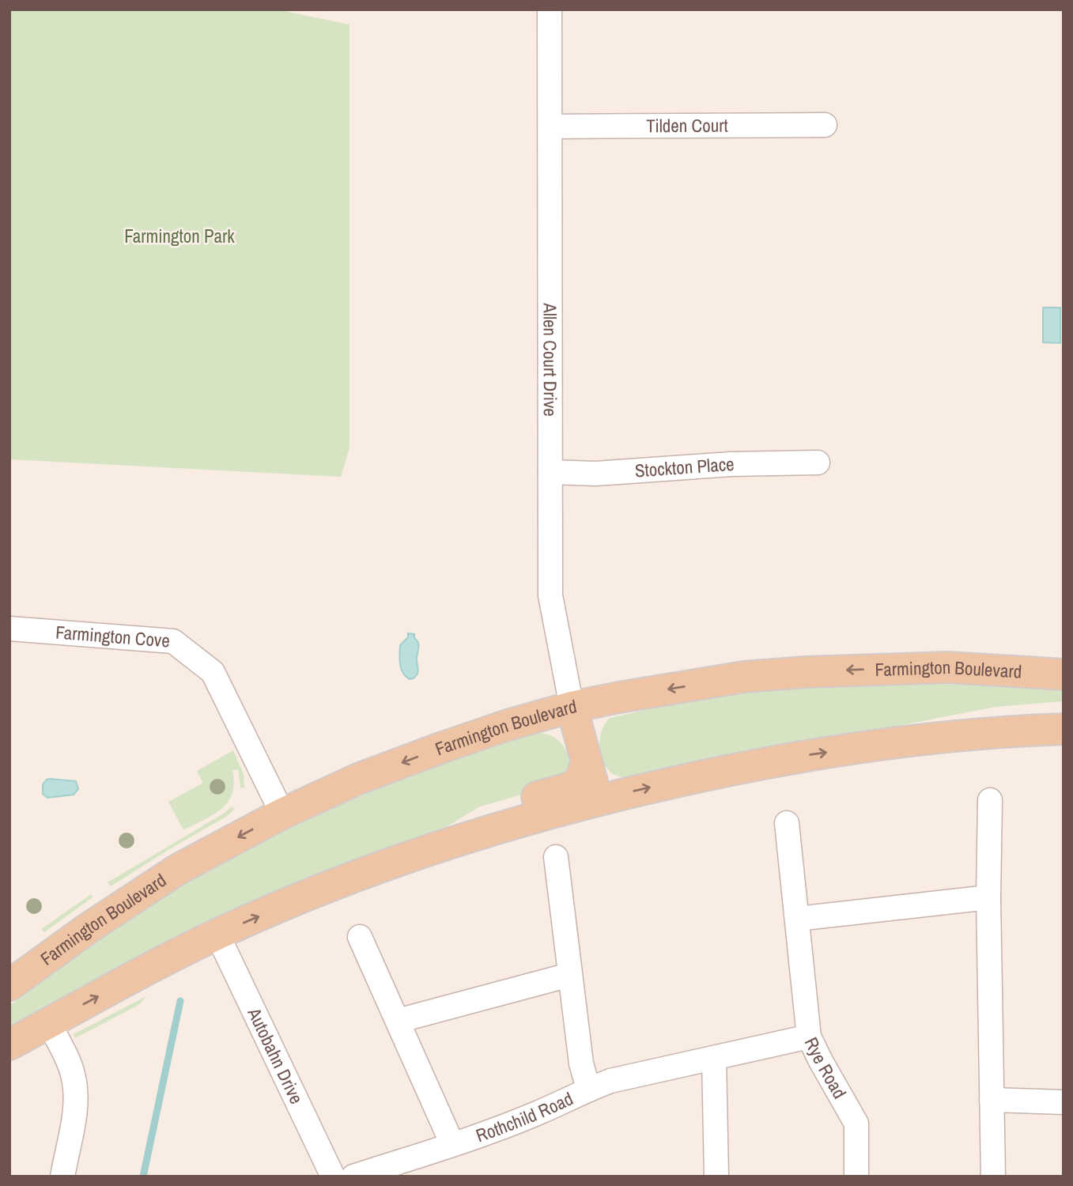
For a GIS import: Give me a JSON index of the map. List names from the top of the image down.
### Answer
{
  "streets": {
    "main road": ["Farmington Boulevard"],
    "street": [
      "Tilden Court",
      "Allen Court Drive",
      "Stockton Place",
      "Farmington Cove",
      "Autobahn Drive",
      "Rye Road",
      "Rothchild Road"
    ]
  },
  "crossings": [
    ["Tilden Court", "Allen Court Drive"],
    ["Allen Court Drive", "Stockton Place"],
    ["Allen Court Drive", "Farmington Boulevard"],
    ["Farmington Cove", "Farmington Boulevard"],
    ["Rye Road", "Rothchild Road"]
  ],
  "parks": ["Farmington Park"]
}
